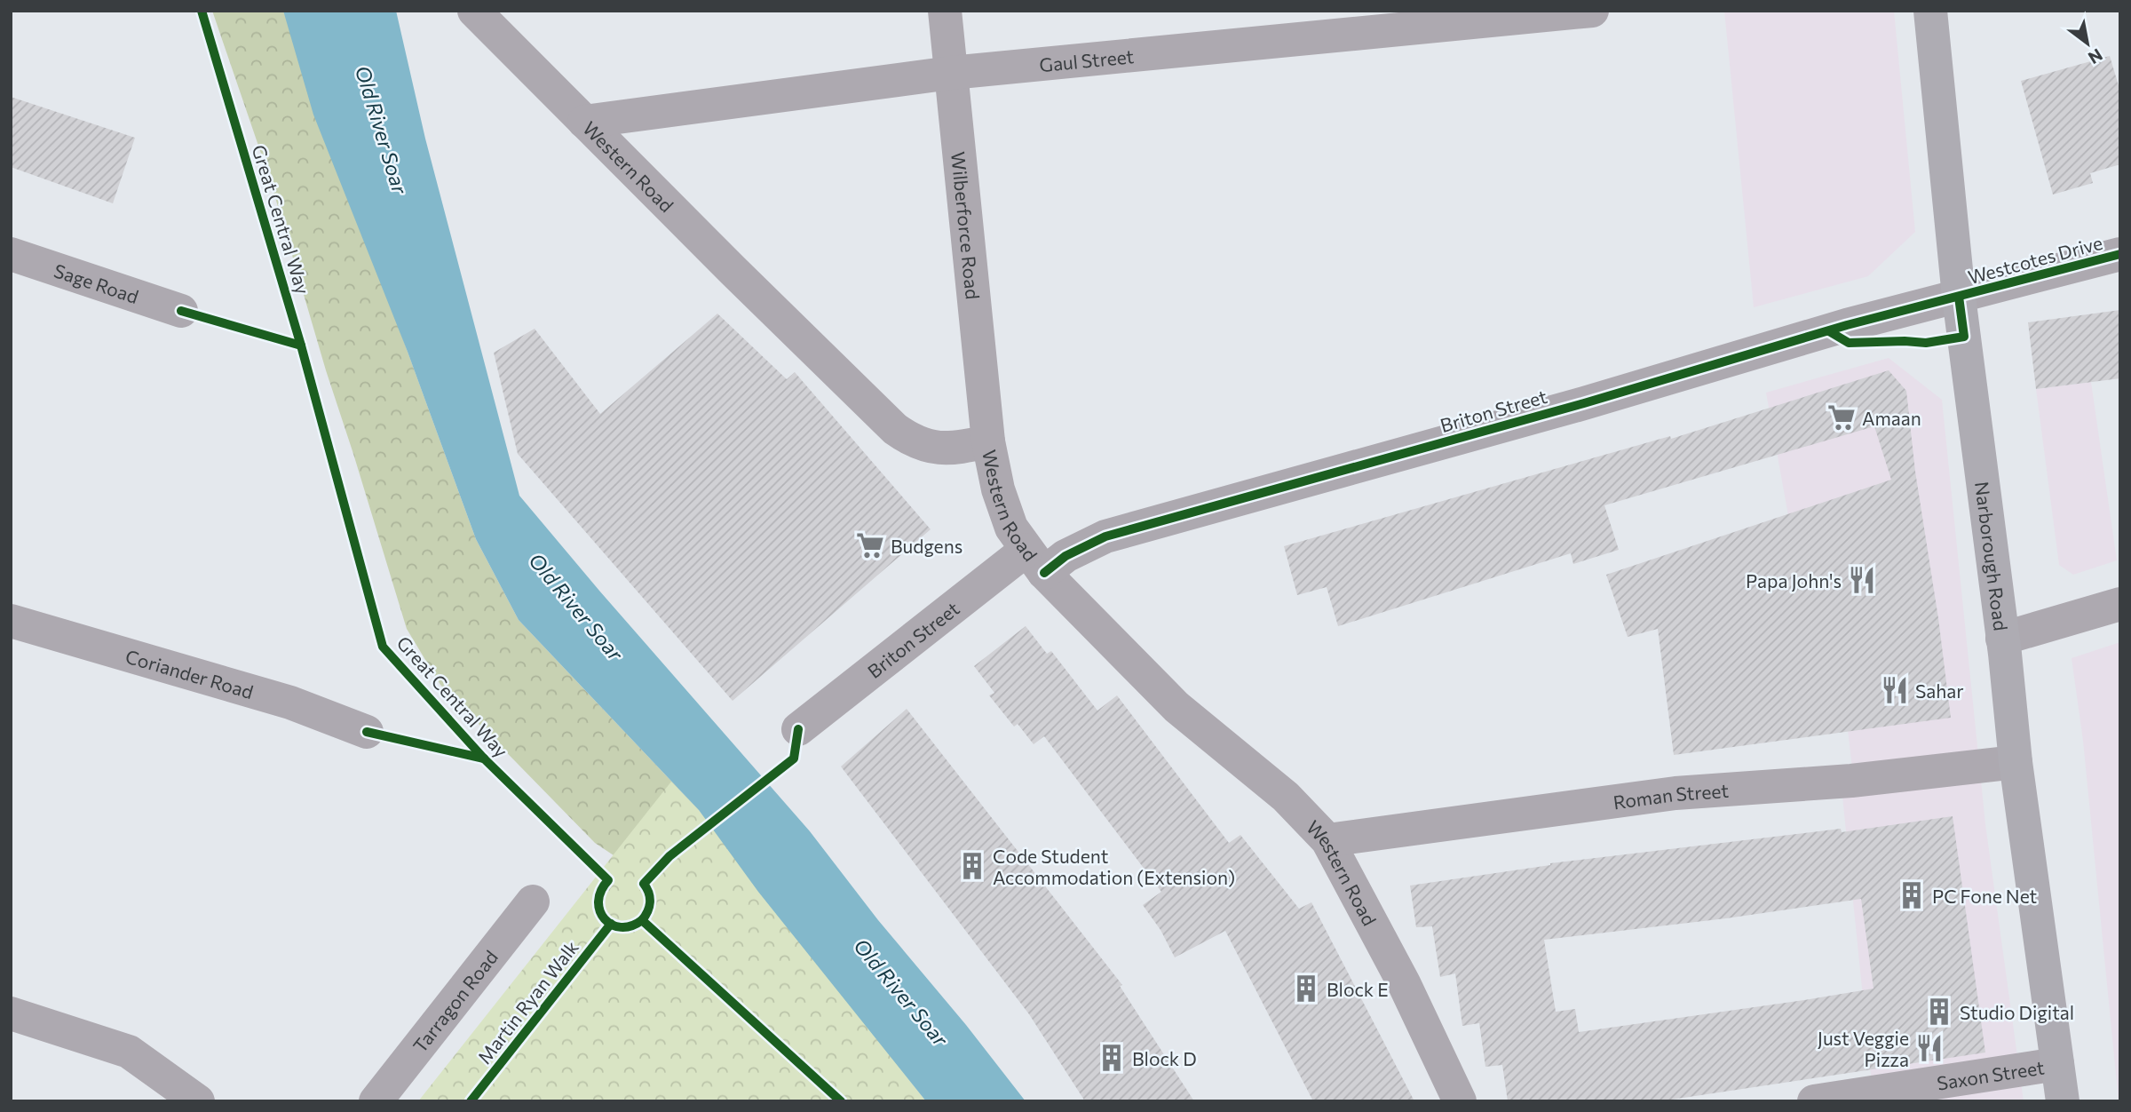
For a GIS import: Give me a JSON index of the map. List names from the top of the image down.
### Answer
{
  "streets": {
    "main road": ["Narborough Road"],
    "street": [
      "Gaul Street",
      "Western Road",
      "Wilberforce Road",
      "Westcotes Drive",
      "Sage Road",
      "Briton Street",
      "Coriander Road",
      "Roman Street",
      "Tarragon Road",
      "Saxon Street"
    ],
    "cycle path": ["Great Central Way", "Martin Ryan Walk"]
  },
  "crossings": [
    ["Gaul Street", "Western Road"],
    ["Gaul Street", "Wilberforce Road"],
    ["Western Road", "Wilberforce Road"],
    ["Western Road", "Briton Street"],
    ["Western Road", "Roman Street"],
    ["Westcotes Drive", "Briton Street"],
    ["Westcotes Drive", "Narborough Road"],
    ["Briton Street", "Narborough Road"],
    ["Narborough Road", "Roman Street"],
    ["Narborough Road", "Saxon Street"]
  ],
  "water": ["Old River Soar"],
  "places": {
    "supermarket": ["Amaan", "Budgens"],
    "restaurant": ["Papa John's", "Sahar", "Just Veggie Pizza"],
    "building": [
      "Code Student Accommodation (Extension)",
      "PC Fone Net",
      "Block E",
      "Studio Digital",
      "Block D"
    ]
  },
  "north": "bottom right"
}
